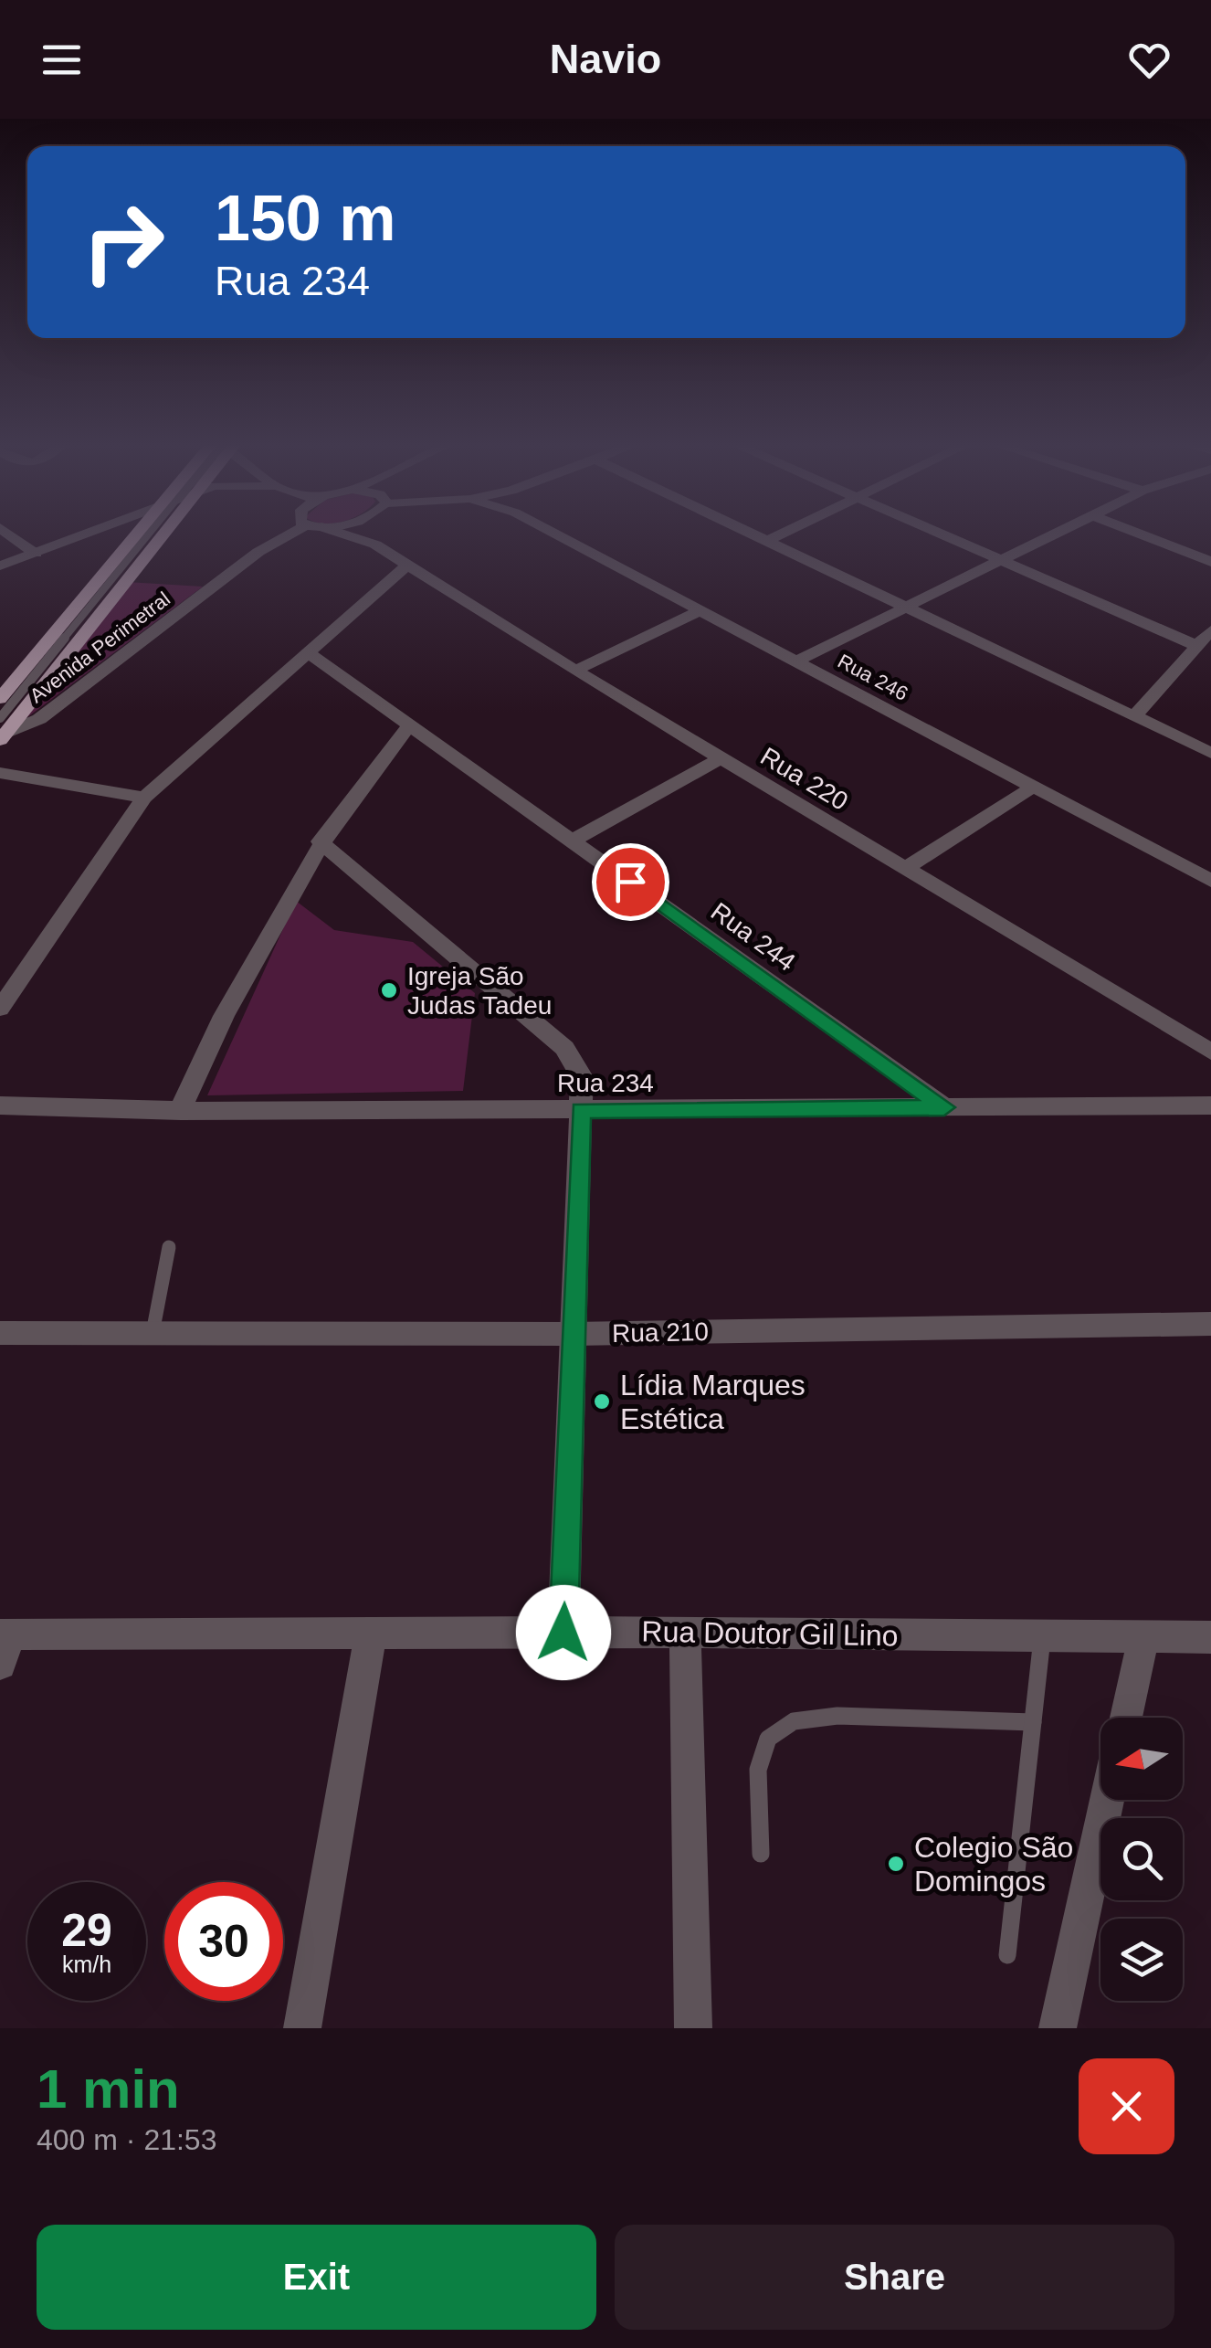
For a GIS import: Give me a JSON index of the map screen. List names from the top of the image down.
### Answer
{
  "streets": {
    "street": [
      "Avenida Perimetral",
      "Rua 246",
      "Rua 220",
      "Rua 244",
      "Rua 234",
      "Rua 210",
      "Rua Doutor Gil Lino"
    ]
  },
  "crossings": [
    ["Rua 244", "Rua 234"]
  ],
  "places": ["Igreja São Judas Tadeu", "Lídia Marques Estética", "Colegio São Domingos"],
  "north": "left",
  "page": {
    "header": "Navio",
    "turn": ["150 m", "Rua 234"],
    "speed": "29 km/h",
    "limit": "30",
    "heading": ["1 min", "400 m · 21:53"],
    "buttons": ["Exit", "Share"]
  }
}
